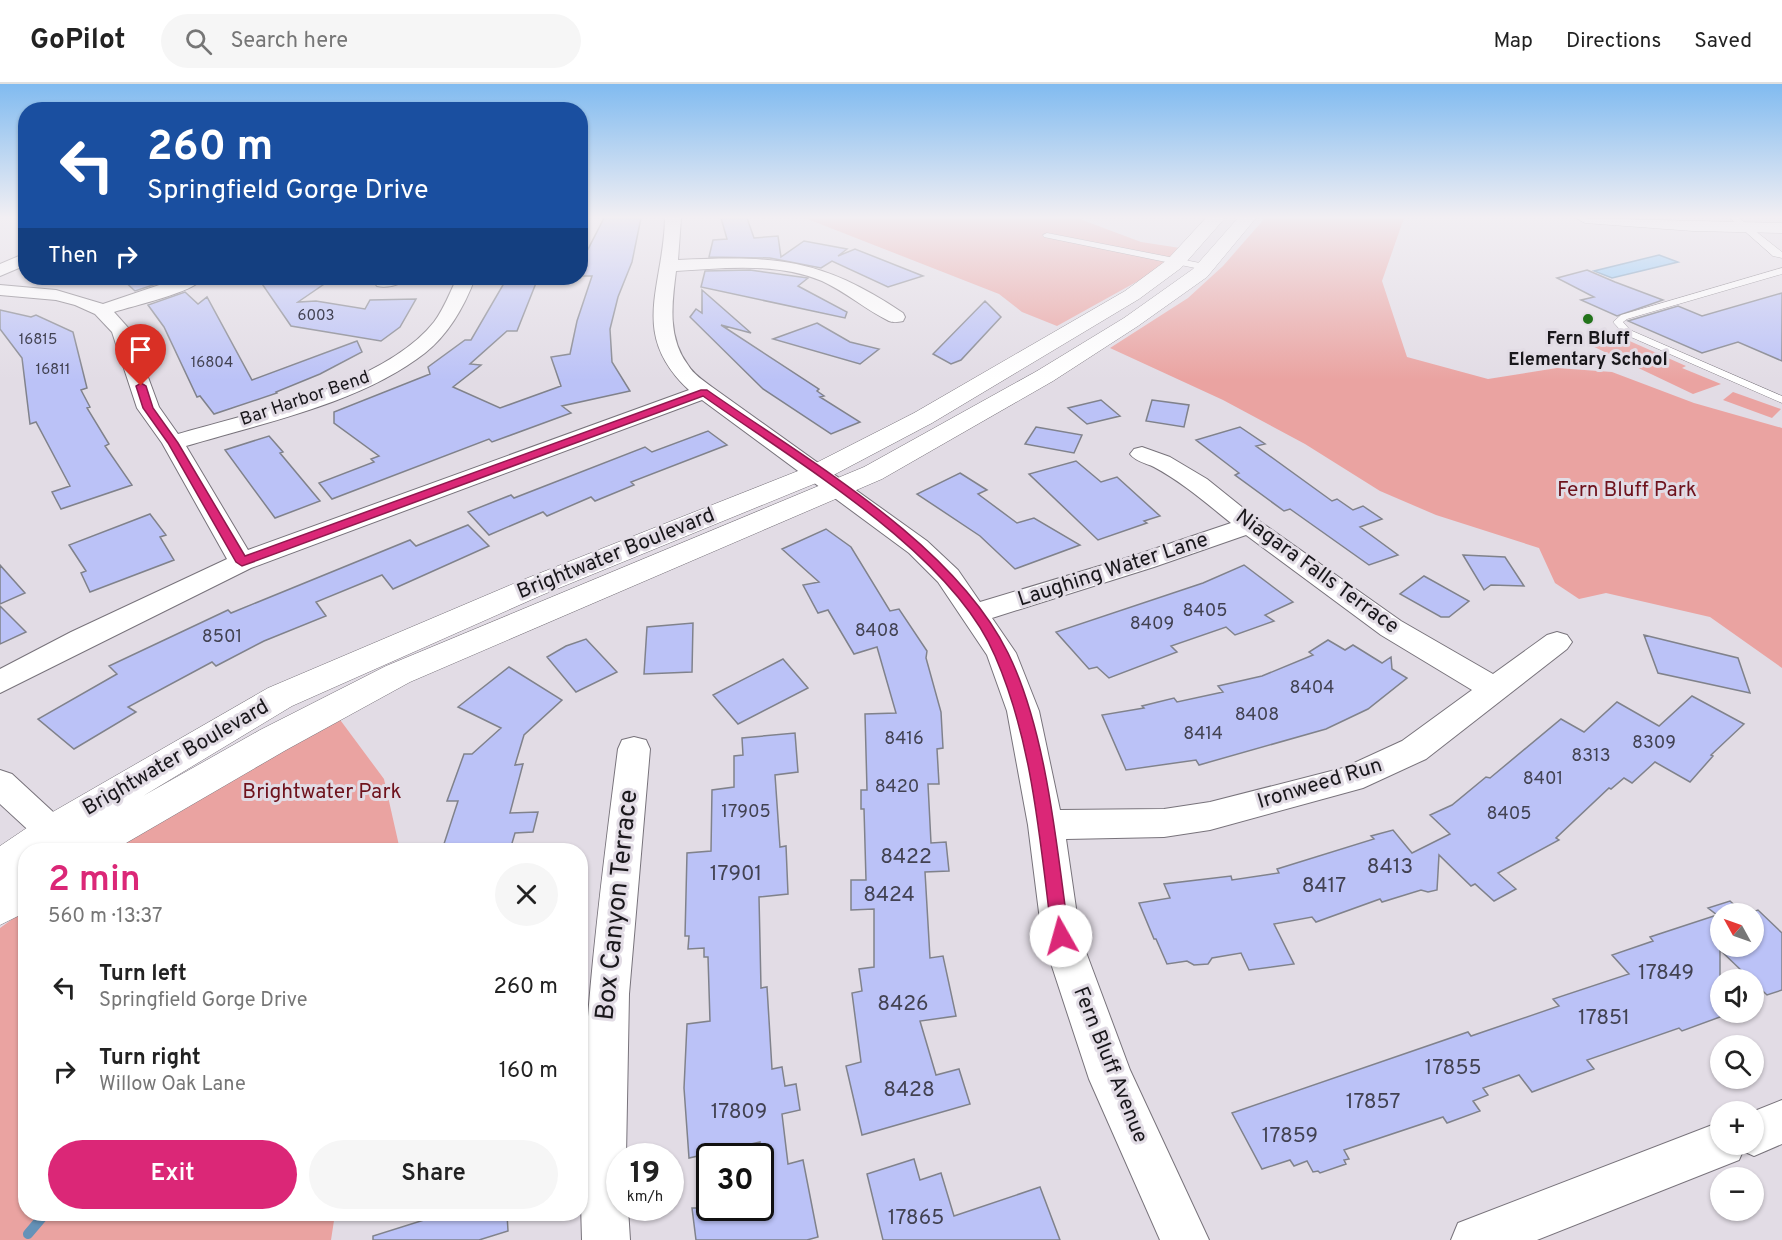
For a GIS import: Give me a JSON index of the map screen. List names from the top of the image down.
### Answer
{
  "streets": {
    "street": [
      "Bar Harbor Bend",
      "Brightwater Boulevard",
      "Laughing Water Lane",
      "Niagara Falls Terrace",
      "Ironweed Run",
      "Box Canyon Terrace",
      "Fern Bluff Avenue"
    ]
  },
  "crossings": [
    ["Brightwater Boulevard", "Fern Bluff Avenue"],
    ["Laughing Water Lane", "Niagara Falls Terrace"],
    ["Laughing Water Lane", "Fern Bluff Avenue"],
    ["Niagara Falls Terrace", "Ironweed Run"],
    ["Ironweed Run", "Fern Bluff Avenue"]
  ],
  "parks": ["Fern Bluff Park", "Brightwater Park"],
  "places": ["Fern Bluff Elementary School"],
  "house_numbers": [
    "6003",
    "16815",
    "16804",
    "16811",
    "8405",
    "8409",
    "8408",
    "8501",
    "8404",
    "8408",
    "8414",
    "8416",
    "8309",
    "8313",
    "8401",
    "8420",
    "17905",
    "8405",
    "8422",
    "8413",
    "17901",
    "8417",
    "8424",
    "17849",
    "8426",
    "17851",
    "17855",
    "8428",
    "17857",
    "17809",
    "17859",
    "17865"
  ],
  "north": "top left",
  "page": {
    "header": "GoPilot",
    "search": "Search here",
    "nav": ["Map", "Directions", "Saved"],
    "turn": ["260 m", "Springfield Gorge Drive"],
    "then": "Then",
    "heading": ["2 min", "560 m · 13:37"],
    "map_buttons": ["+", "−"],
    "list": [
      {
        "name": "Turn left",
        "note": "Springfield Gorge Drive",
        "value": "260 m"
      },
      {
        "name": "Turn right",
        "note": "Willow Oak Lane",
        "value": "160 m"
      }
    ],
    "buttons": ["Exit", "Share"],
    "speed": "19 km/h",
    "limit": "30"
  }
}
